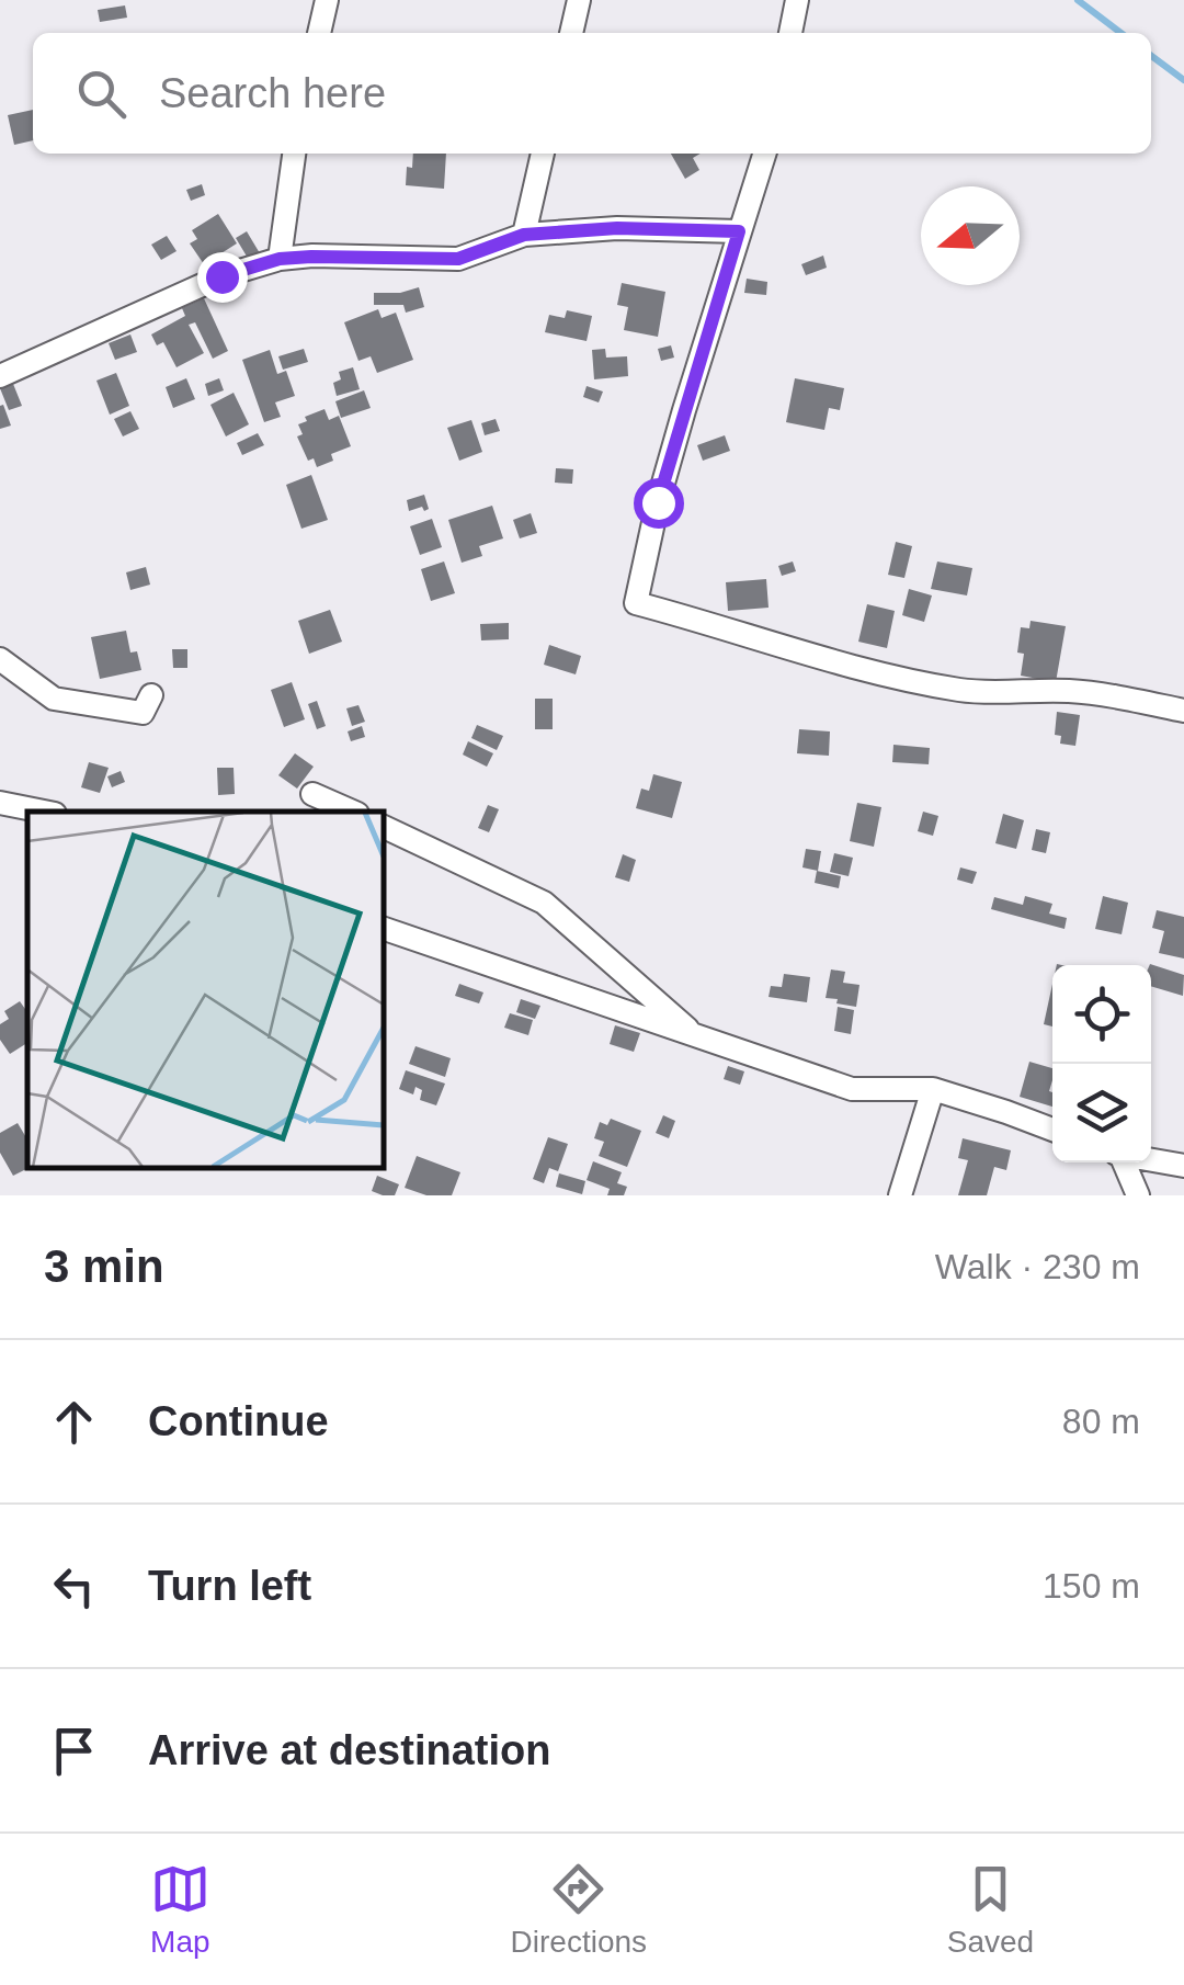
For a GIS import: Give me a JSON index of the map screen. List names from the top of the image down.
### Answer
{
  "north": "left",
  "page": {
    "search": "Search here",
    "heading": ["3 min", "Walk · 230 m"],
    "list": [
      ["Continue", "80 m"],
      ["Turn left", "150 m"],
      "Arrive at destination"
    ],
    "nav": ["Map", "Directions", "Saved"]
  }
}
